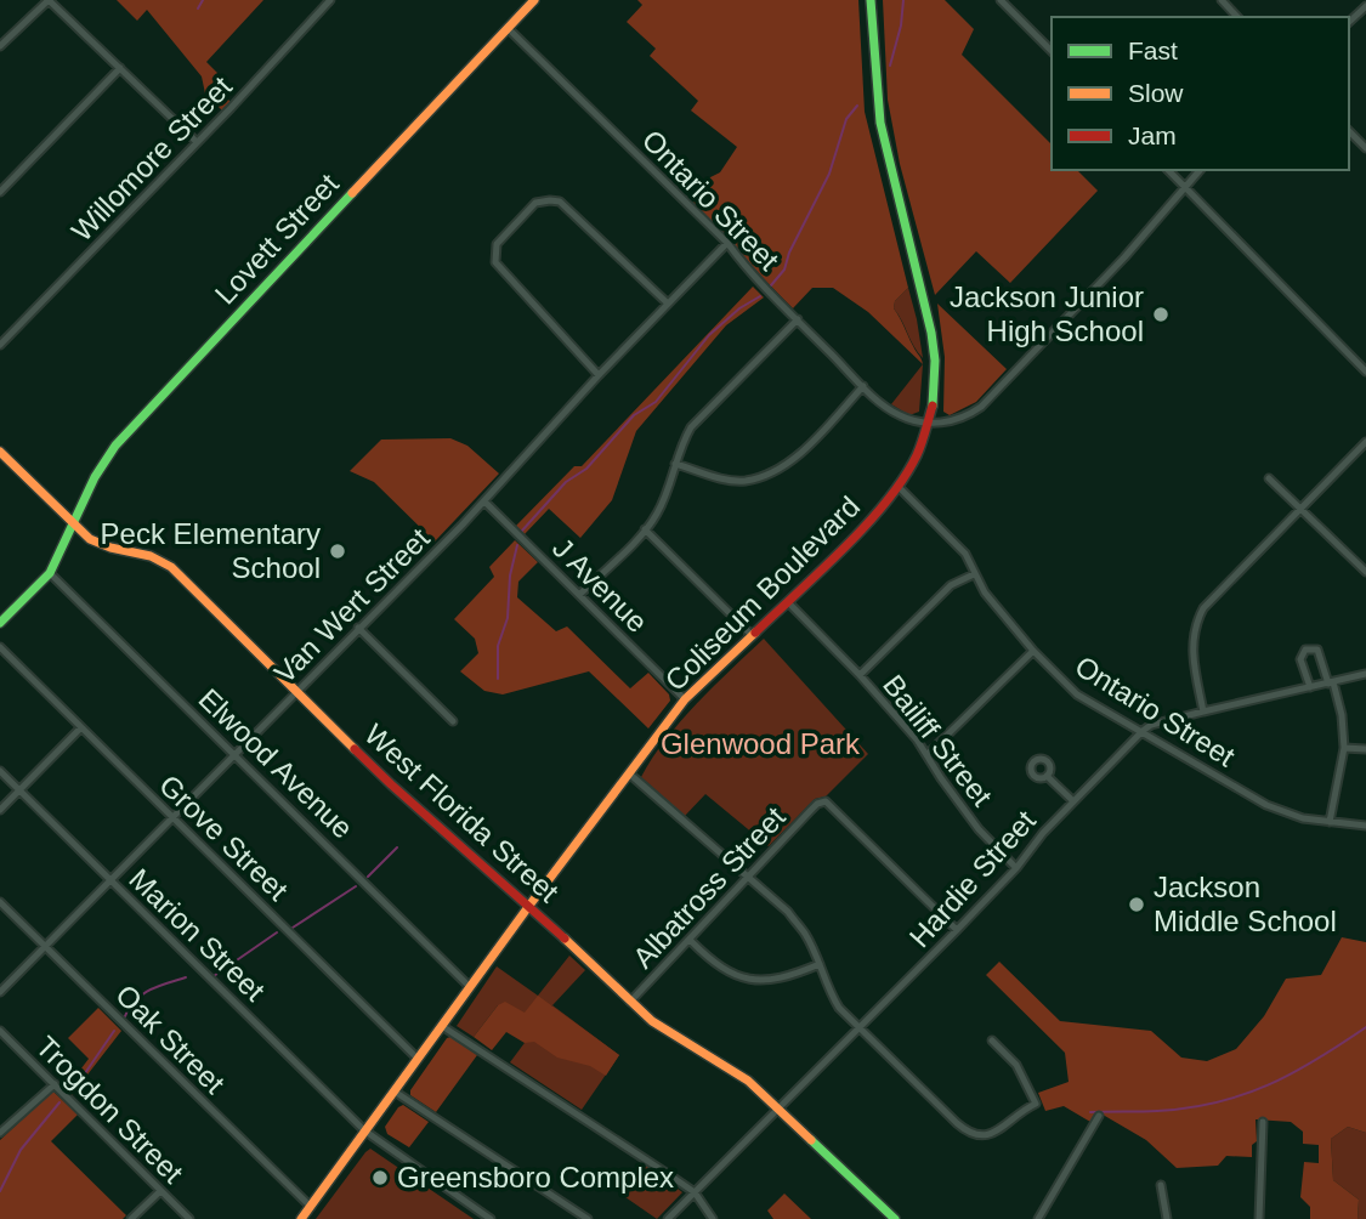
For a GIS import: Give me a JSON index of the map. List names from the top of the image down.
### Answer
{
  "streets": {
    "main road": ["Lovett Street", "Coliseum Boulevard", "West Florida Street"],
    "street": [
      "Willomore Street",
      "Ontario Street",
      "J Avenue",
      "Van Wert Street",
      "Bailiff Street",
      "Elwood Avenue",
      "Grove Street",
      "Hardie Street",
      "Albatross Street",
      "Marion Street",
      "Oak Street",
      "Trogdon Street"
    ]
  },
  "crossings": [
    ["Ontario Street", "Lovett Street"],
    ["Ontario Street", "Coliseum Boulevard"],
    ["Ontario Street", "Van Wert Street"],
    ["Ontario Street", "Hardie Street"],
    ["Lovett Street", "Elwood Avenue"],
    ["Lovett Street", "West Florida Street"],
    ["J Avenue", "Coliseum Boulevard"],
    ["J Avenue", "Van Wert Street"],
    ["Coliseum Boulevard", "Bailiff Street"],
    ["Coliseum Boulevard", "Elwood Avenue"],
    ["Coliseum Boulevard", "West Florida Street"],
    ["Coliseum Boulevard", "Grove Street"],
    ["Coliseum Boulevard", "Marion Street"],
    ["Coliseum Boulevard", "Oak Street"],
    ["Van Wert Street", "Elwood Avenue"],
    ["Van Wert Street", "West Florida Street"],
    ["Van Wert Street", "Grove Street"],
    ["Van Wert Street", "Marion Street"],
    ["Van Wert Street", "Oak Street"],
    ["Bailiff Street", "Hardie Street"],
    ["West Florida Street", "Hardie Street"],
    ["West Florida Street", "Albatross Street"],
    ["Hardie Street", "Albatross Street"]
  ],
  "parks": ["Glenwood Park"],
  "places": [
    "Jackson Junior High School",
    "Peck Elementary School",
    "Jackson Middle School",
    "Greensboro Complex"
  ],
  "legend": ["Fast", "Slow", "Jam"]
}
